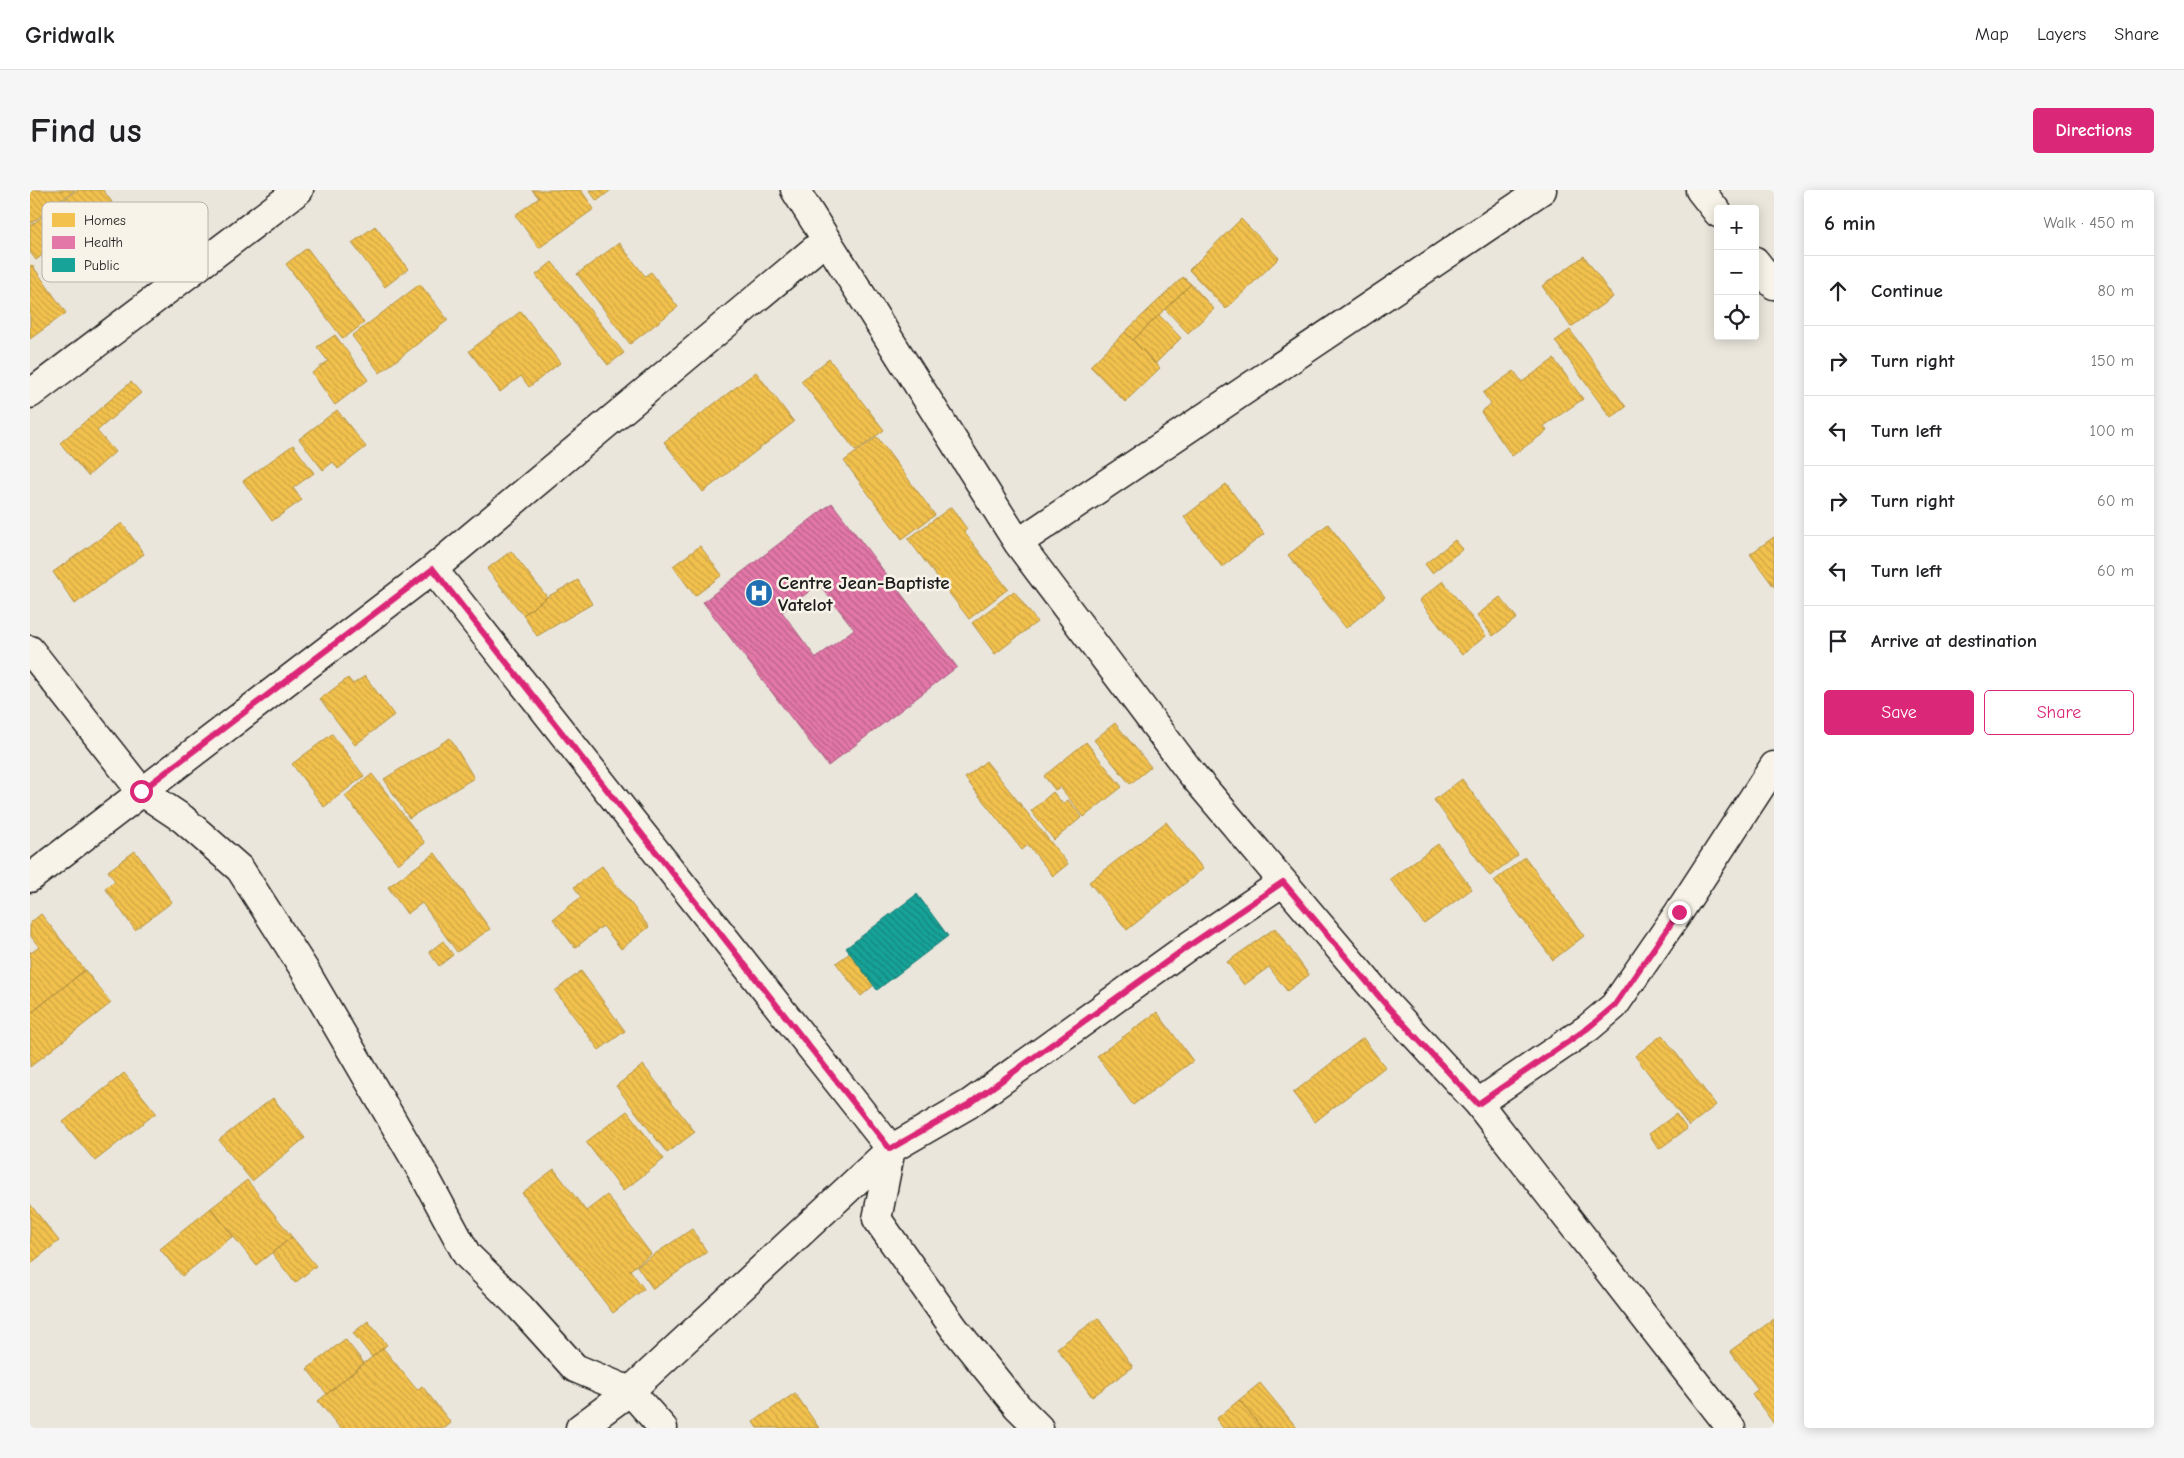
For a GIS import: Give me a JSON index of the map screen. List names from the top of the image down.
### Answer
{
  "places": {
    "hospital": ["Centre Jean-Baptiste Vatelot"]
  },
  "legend": ["Homes", "Health", "Public"],
  "page": {
    "header": "Gridwalk",
    "nav": ["Map", "Layers", "Share"],
    "buttons": [
      "Directions",
      ["Save", "Share"]
    ],
    "title": "Find us",
    "heading": ["6 min", "Walk · 450 m"],
    "map_buttons": ["+", "−"],
    "list": [
      ["Continue", "80 m"],
      ["Turn right", "150 m"],
      ["Turn left", "100 m"],
      ["Turn right", "60 m"],
      ["Turn left", "60 m"],
      "Arrive at destination"
    ]
  }
}
